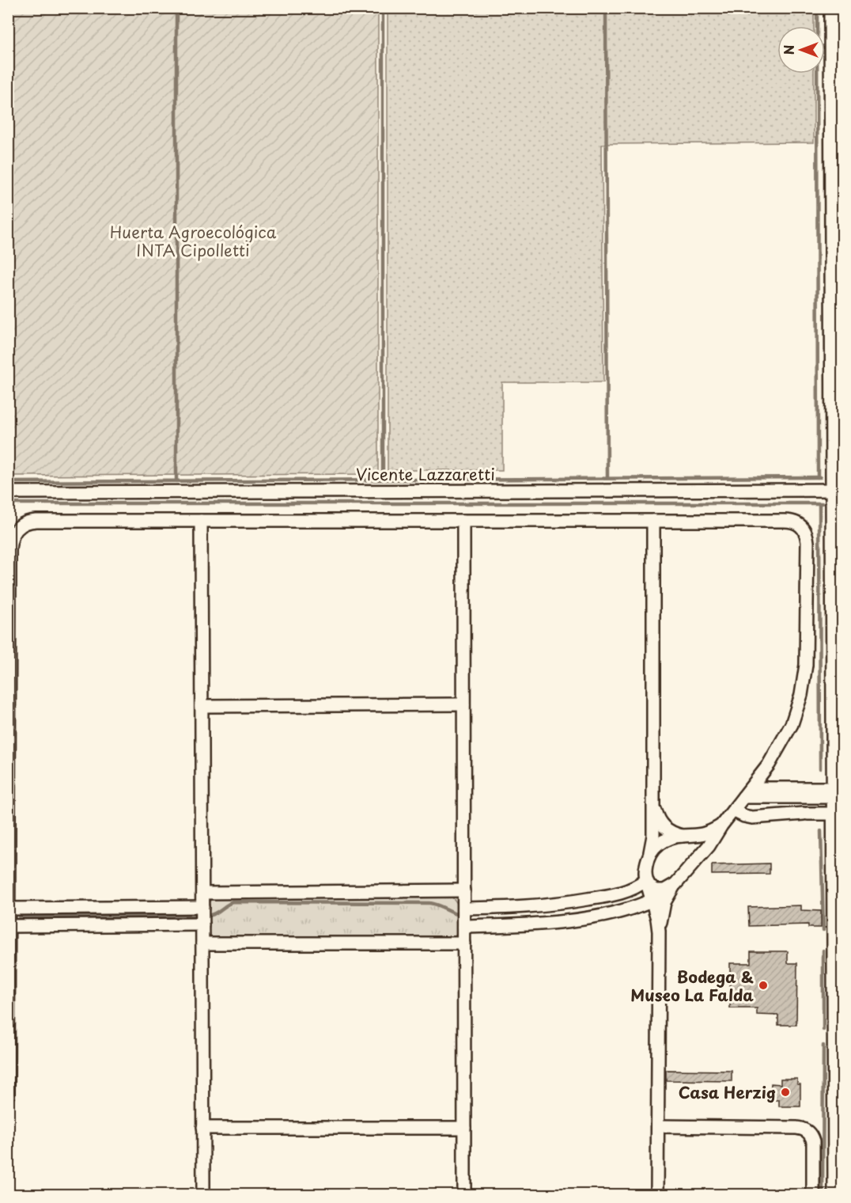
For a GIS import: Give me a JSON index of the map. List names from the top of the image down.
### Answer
{
  "streets": {
    "street": ["Vicente Lazzaretti"]
  },
  "parks": ["Huerta Agroecológica INTA Cipolletti"],
  "places": ["Bodega & Museo La Falda", "Casa Herzig"],
  "north": "left"
}
